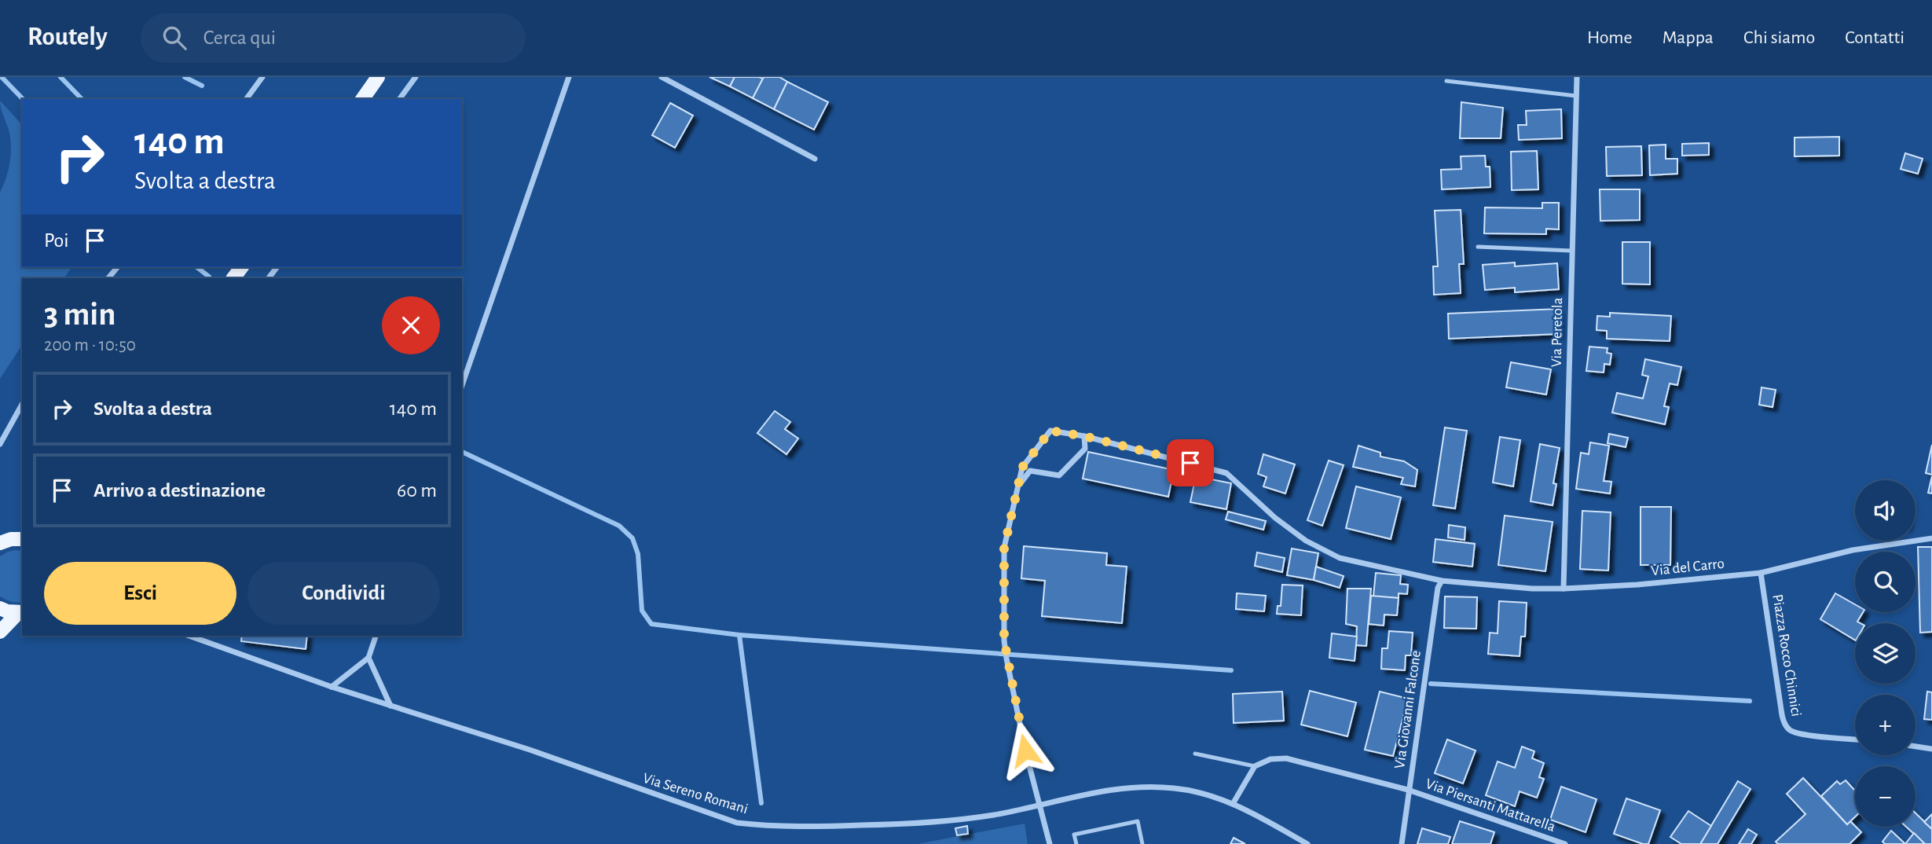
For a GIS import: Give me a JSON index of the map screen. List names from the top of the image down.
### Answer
{
  "streets": {
    "street": [
      "Via Peretola",
      "Via del Carro",
      "Piazza Rocco Chinnici",
      "Via Giovanni Falcone",
      "Via Sereno Romani",
      "Via Piersanti Mattarella"
    ]
  },
  "crossings": [
    ["Via Peretola", "Via del Carro"],
    ["Via del Carro", "Piazza Rocco Chinnici"],
    ["Via del Carro", "Via Giovanni Falcone"],
    ["Via Giovanni Falcone", "Via Piersanti Mattarella"]
  ],
  "page": {
    "header": "Routely",
    "search": "Cerca qui",
    "nav": [
      "Home",
      "Mappa",
      "Chi siamo",
      "Contatti"
    ],
    "turn": ["140 m", "Svolta a destra"],
    "then": "Poi",
    "heading": ["3 min", "200 m · 10:50"],
    "list": [
      {
        "name": "Svolta a destra",
        "value": "140 m"
      },
      {
        "name": "Arrivo a destinazione",
        "value": "60 m"
      }
    ],
    "map_buttons": ["+", "−"],
    "buttons": ["Esci", "Condividi"]
  }
}
